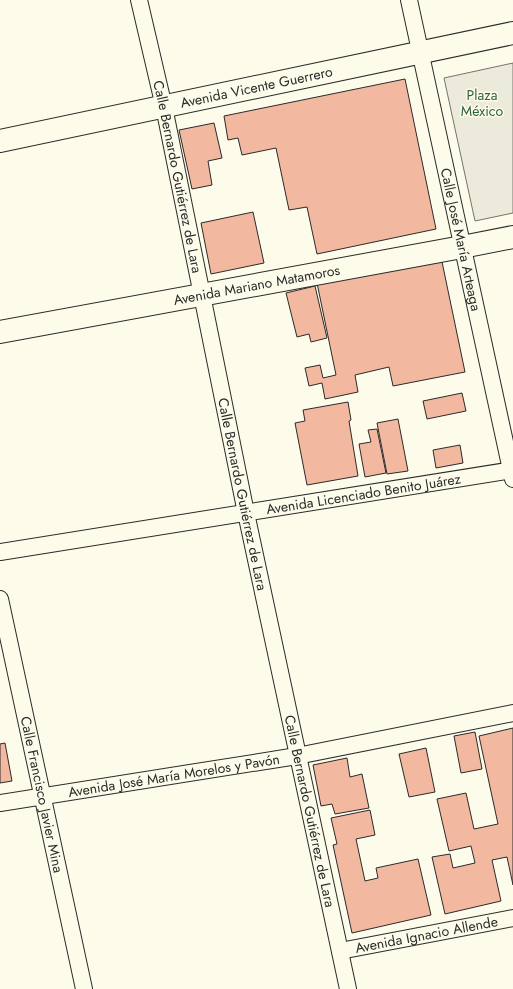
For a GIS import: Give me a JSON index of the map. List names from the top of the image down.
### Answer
{
  "streets": {
    "main road": ["Avenida Vicente Guerrero", "Avenida Mariano Matamoros"],
    "street": [
      "Calle Bernardo Gutiérrez de Lara",
      "Calle José María Arteaga",
      "Avenida Licenciado Benito Juárez",
      "Avenida José María Morelos y Pavón",
      "Calle Francisco Javier Mina",
      "Avenida Ignacio Allende"
    ]
  },
  "crossings": [
    ["Avenida Vicente Guerrero", "Calle Bernardo Gutiérrez de Lara"],
    ["Avenida Vicente Guerrero", "Calle José María Arteaga"],
    ["Calle Bernardo Gutiérrez de Lara", "Avenida Mariano Matamoros"],
    ["Calle Bernardo Gutiérrez de Lara", "Avenida Licenciado Benito Juárez"],
    ["Calle Bernardo Gutiérrez de Lara", "Avenida José María Morelos y Pavón"],
    ["Calle Bernardo Gutiérrez de Lara", "Avenida Ignacio Allende"],
    ["Calle José María Arteaga", "Avenida Mariano Matamoros"],
    ["Calle José María Arteaga", "Avenida Licenciado Benito Juárez"],
    ["Avenida José María Morelos y Pavón", "Calle Francisco Javier Mina"]
  ],
  "parks": ["Plaza México"]
}
